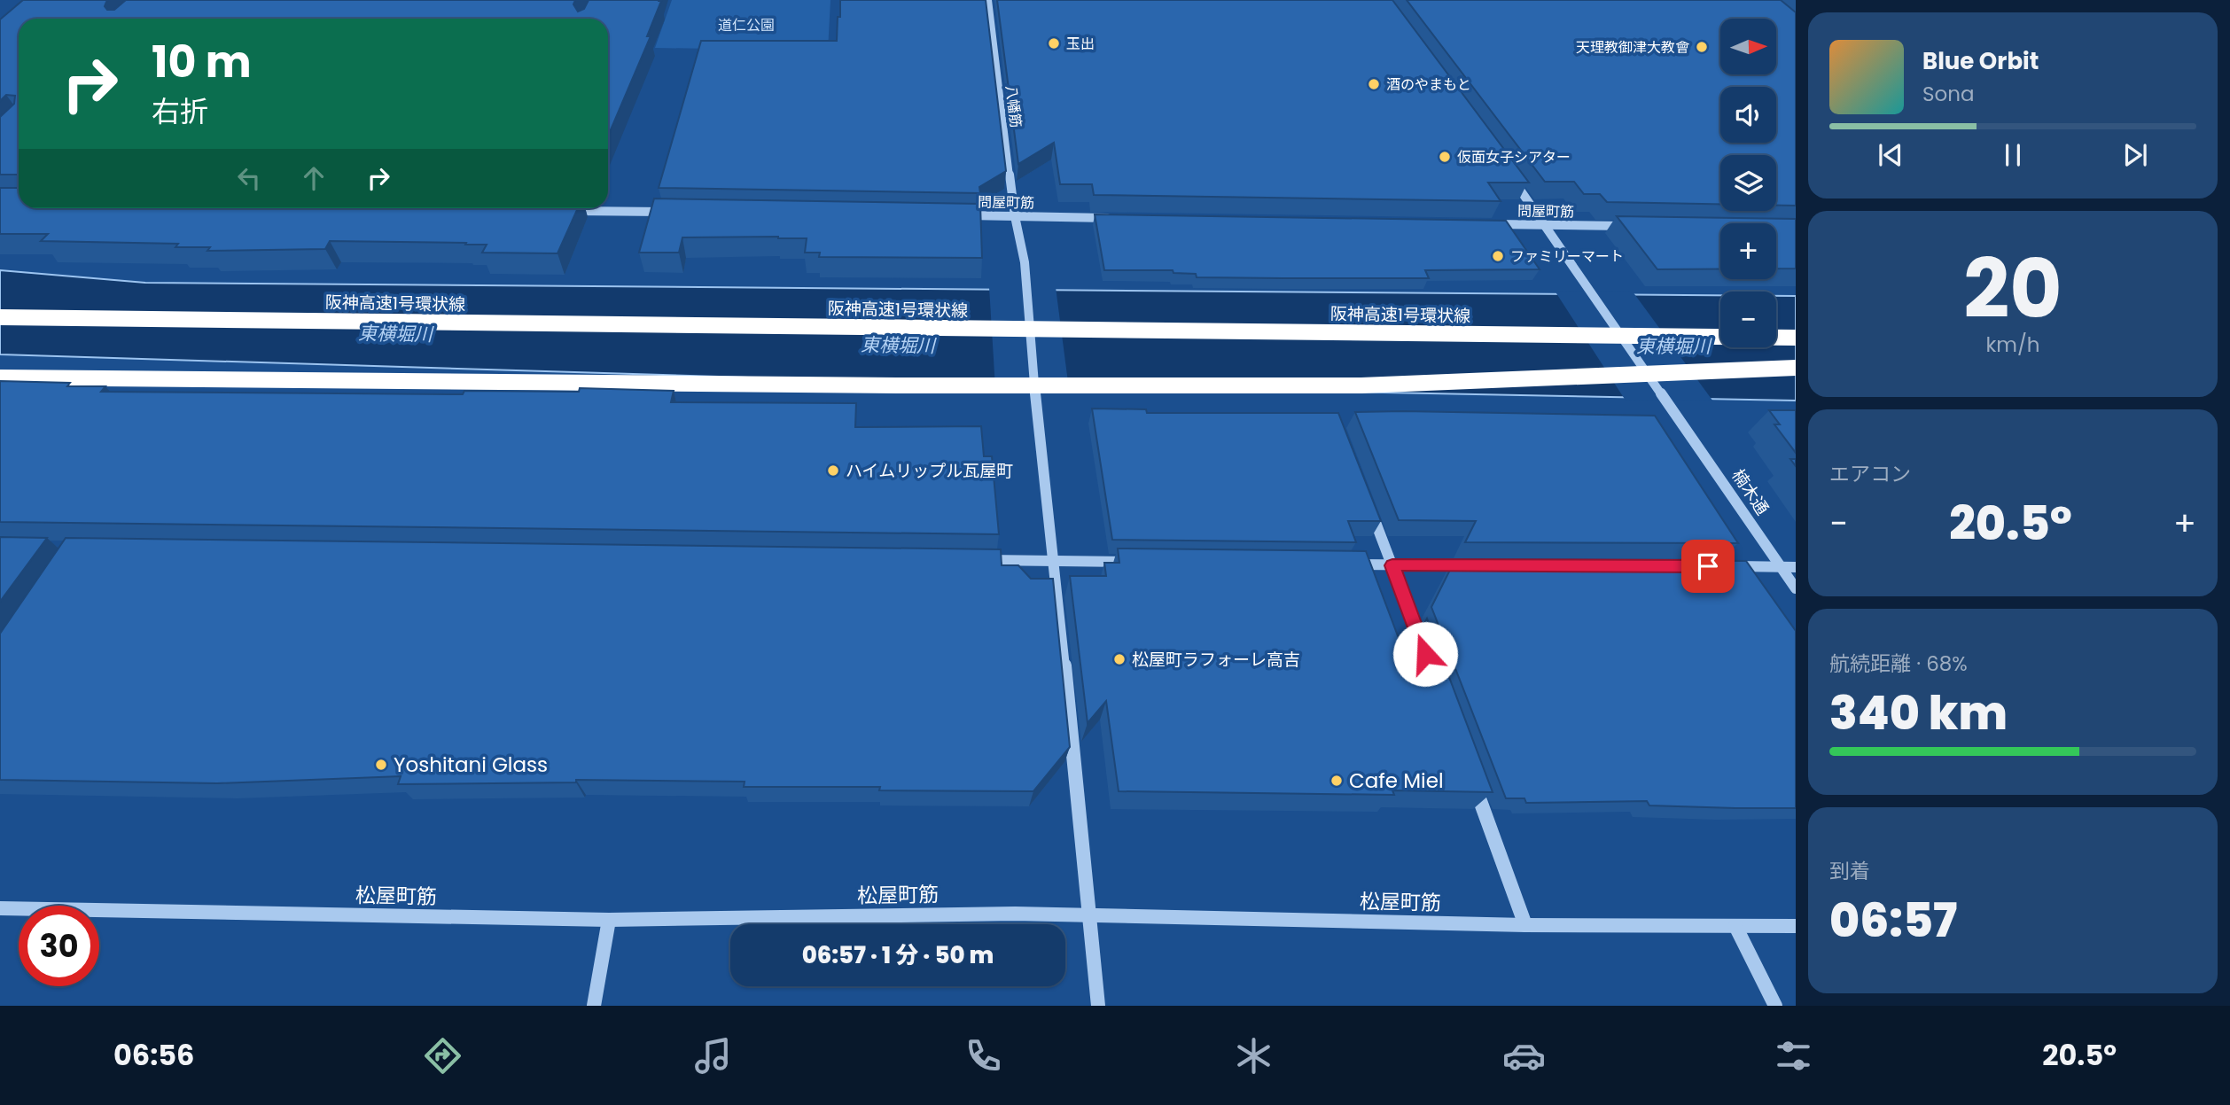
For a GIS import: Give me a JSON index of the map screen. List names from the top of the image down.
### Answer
{
  "streets": {
    "highway": ["阪神高速1号環状線"],
    "street": [
      "八幡筋",
      "問屋町筋",
      "楠木通",
      "松屋町筋"
    ]
  },
  "crossings": [
    ["八幡筋", "問屋町筋"],
    ["八幡筋", "松屋町筋"]
  ],
  "water": ["東横堀川"],
  "parks": ["道仁公園"],
  "places": [
    "玉出",
    "天理教御津大教會",
    "酒のやまもと",
    "仮面女子シアター",
    "ファミリーマート",
    "ハイムリップル瓦屋町",
    "松屋町ラフォーレ高吉",
    "Yoshitani Glass",
    "Cafe Miel"
  ],
  "north": "right",
  "page": {
    "map_buttons": ["+", "−"],
    "turn": ["10 m", "右折"],
    "song": ["Blue Orbit", "Sona"],
    "tile": [
      ["20", "km/h"],
      "エアコン",
      ["航続距離 · 68%", "340 km"],
      ["到着", "06:57"]
    ],
    "heat": ["−", "20.5°", "+"],
    "limit": "30",
    "trip": "06:57 · 1 分 · 50 m",
    "tabs": ["06:56", "20.5°"]
  }
}
